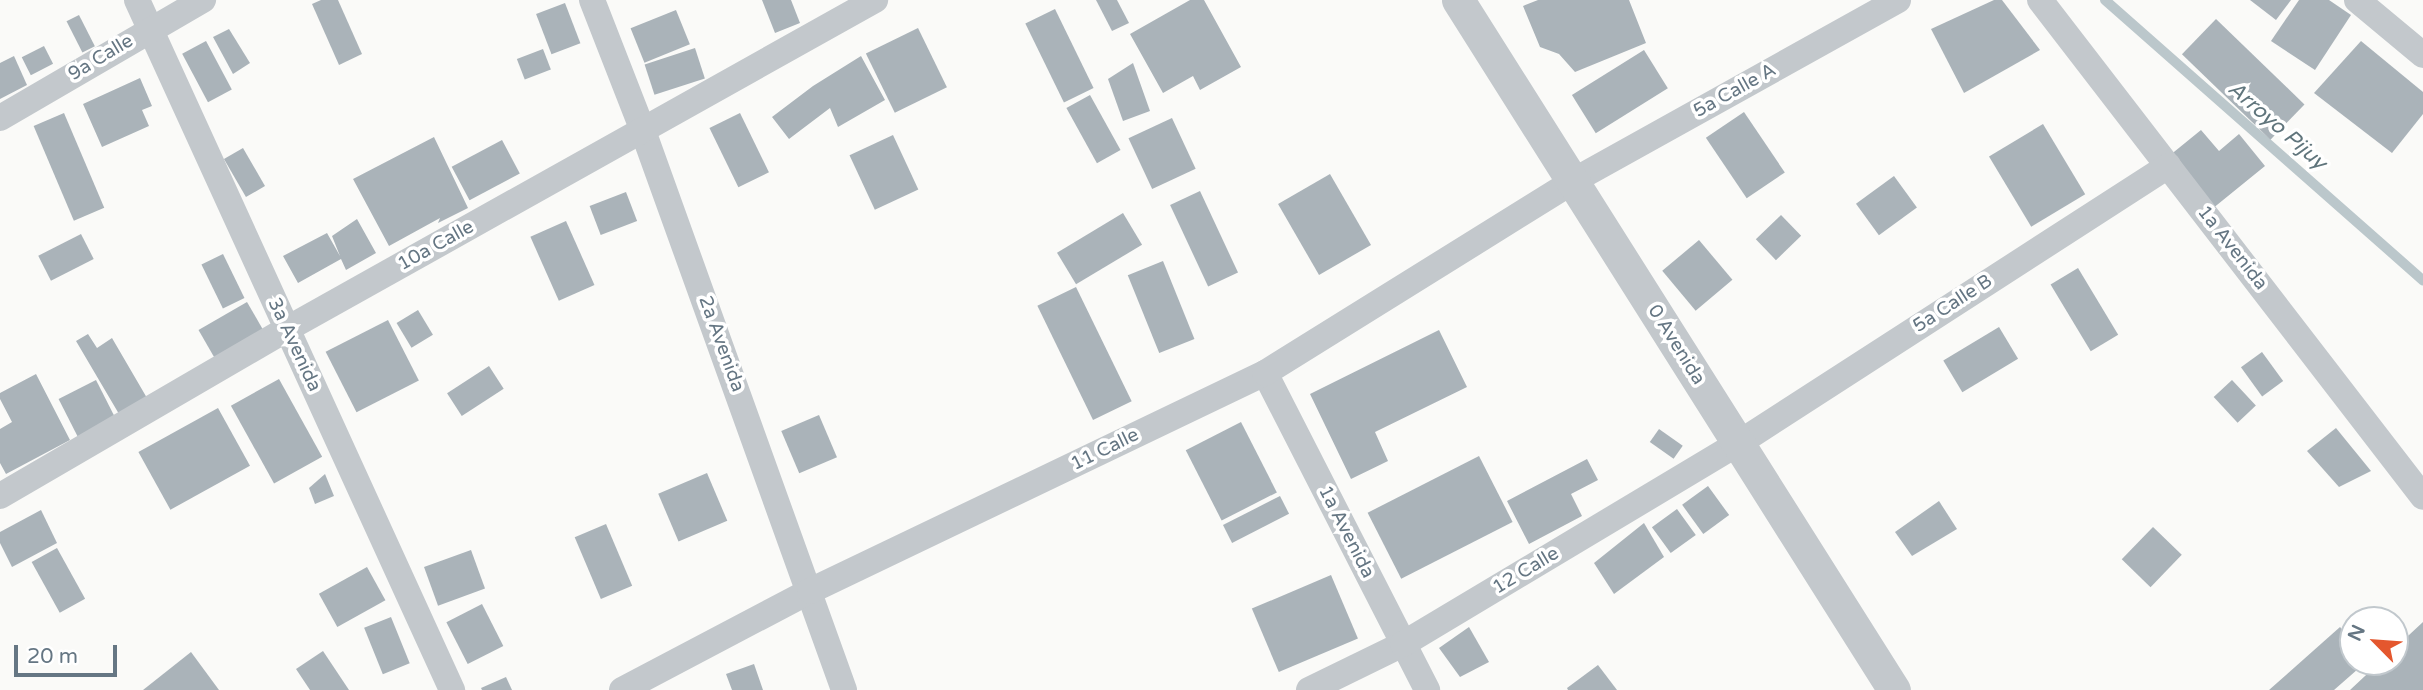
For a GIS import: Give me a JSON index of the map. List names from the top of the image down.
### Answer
{
  "streets": {
    "street": [
      "9a Calle",
      "5a Calle A",
      "10a Calle",
      "1a Avenida",
      "5a Calle B",
      "2a Avenida",
      "3a Avenida",
      "0 Avenida",
      "11 Calle",
      "12 Calle"
    ]
  },
  "crossings": [
    ["9a Calle", "3a Avenida"],
    ["5a Calle A", "0 Avenida"],
    ["5a Calle A", "11 Calle"],
    ["10a Calle", "2a Avenida"],
    ["10a Calle", "3a Avenida"],
    ["1a Avenida", "5a Calle B"],
    ["1a Avenida", "11 Calle"],
    ["1a Avenida", "12 Calle"],
    ["5a Calle B", "0 Avenida"],
    ["5a Calle B", "12 Calle"],
    ["2a Avenida", "11 Calle"],
    ["0 Avenida", "11 Calle"],
    ["0 Avenida", "12 Calle"]
  ],
  "water": ["Arroyo Pijuy"],
  "scale_bar": "20 m",
  "north": "top left"
}
